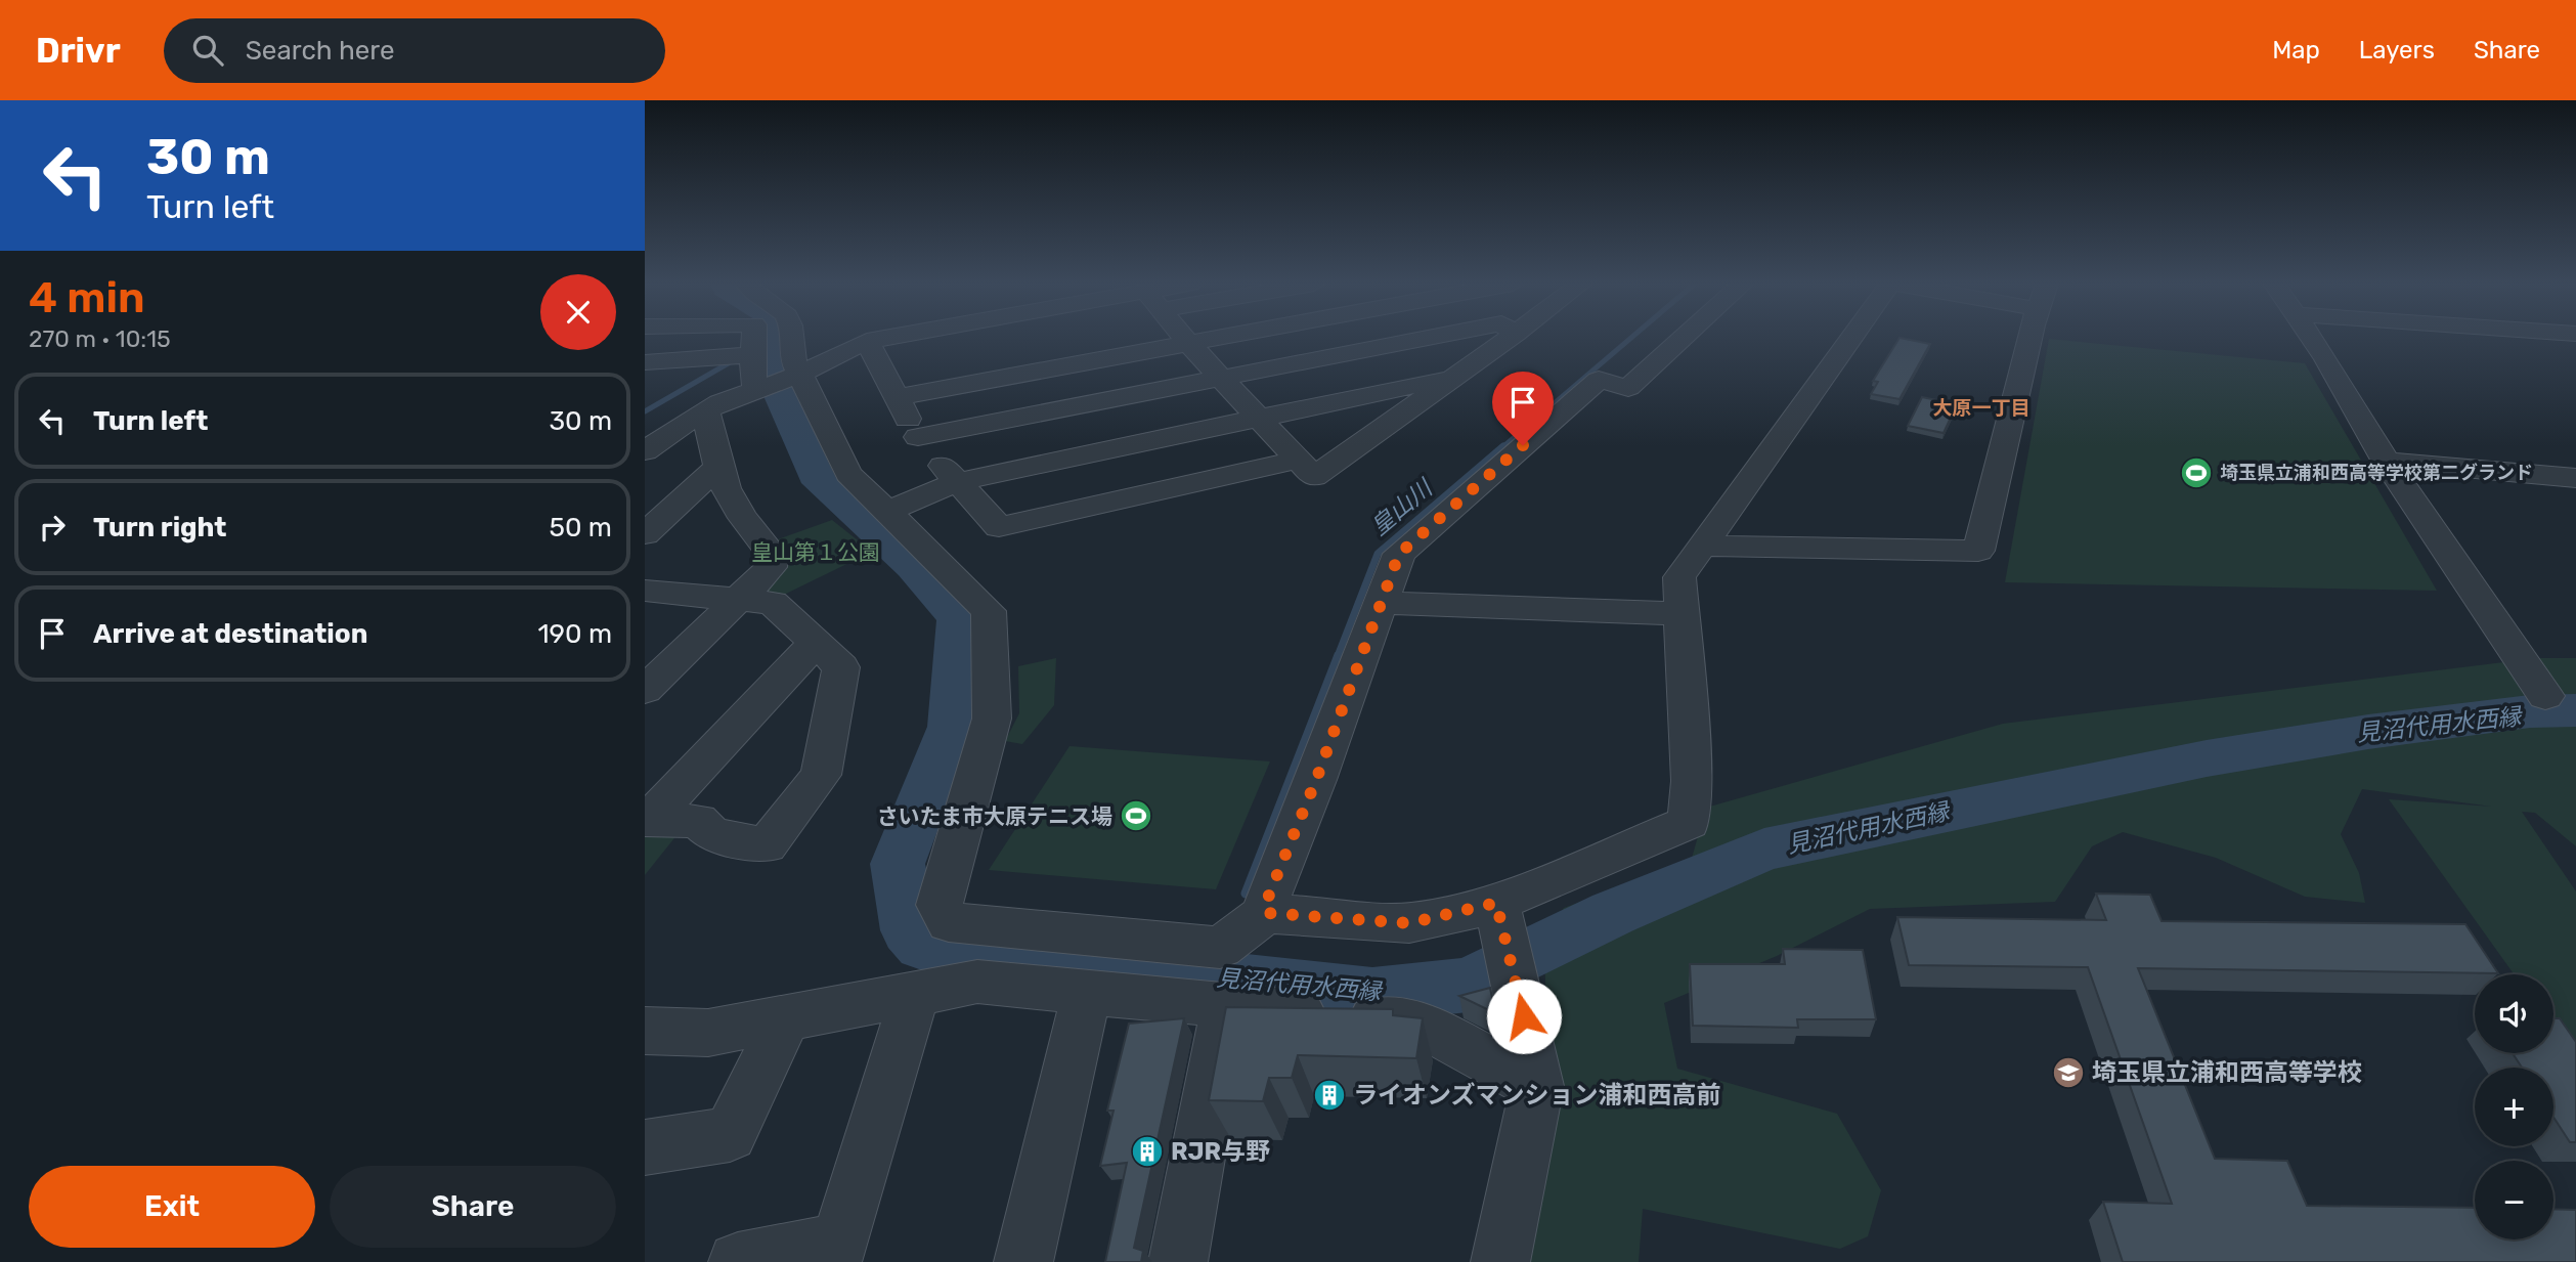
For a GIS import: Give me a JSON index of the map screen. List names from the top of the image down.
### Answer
{
  "districts": ["大原一丁目"],
  "water": ["皇山川", "見沼代用水西縁"],
  "parks": ["皇山第１公園"],
  "places": {
    "sports": ["埼玉県立浦和西高等学校第二グランド", "さいたま市大原テニス場"],
    "school or university": ["埼玉県立浦和西高等学校"],
    "building": ["ライオンズマンション浦和西高前", "RJR与野"]
  },
  "page": {
    "header": "Drivr",
    "search": "Search here",
    "nav": ["Map", "Layers", "Share"],
    "turn": ["30 m", "Turn left"],
    "heading": ["4 min", "270 m · 10:15"],
    "list": [
      {
        "name": "Turn left",
        "value": "30 m"
      },
      {
        "name": "Turn right",
        "value": "50 m"
      },
      {
        "name": "Arrive at destination",
        "value": "190 m"
      }
    ],
    "map_buttons": ["+", "−"],
    "buttons": ["Exit", "Share"]
  }
}
